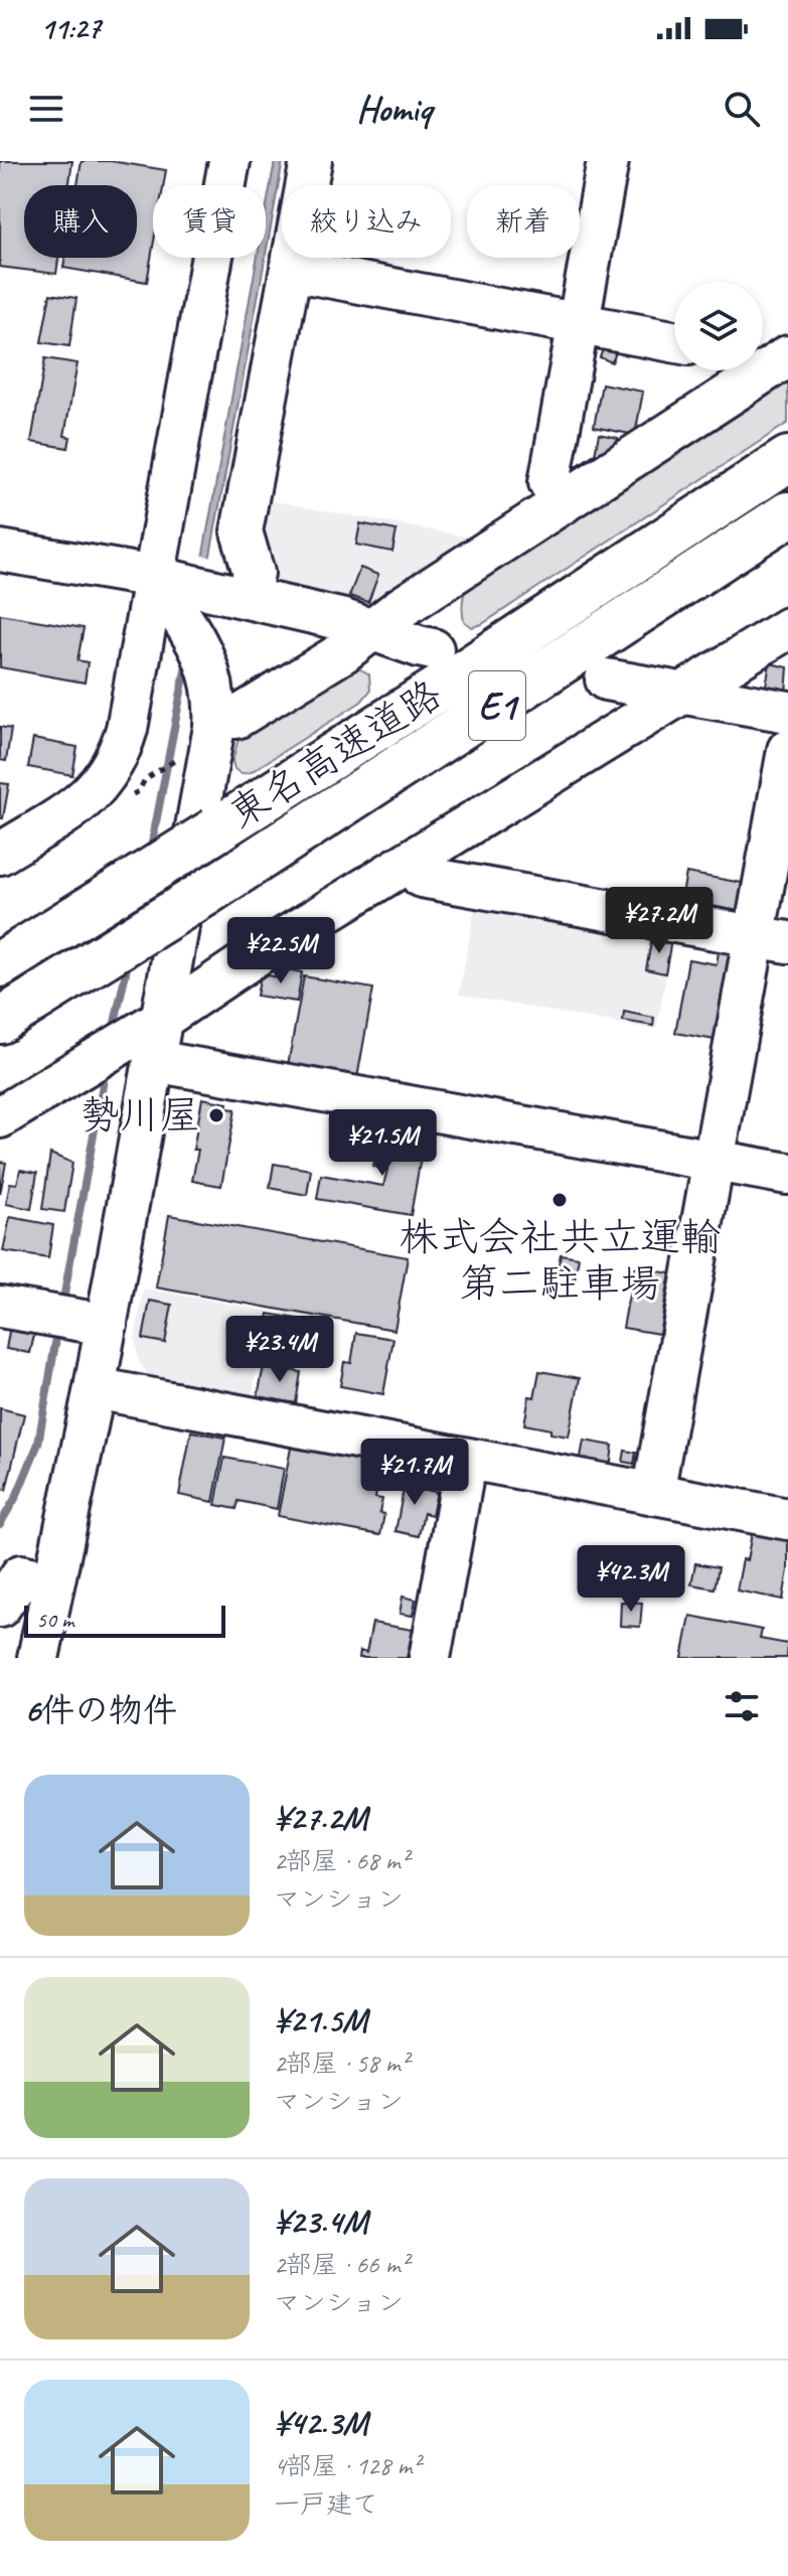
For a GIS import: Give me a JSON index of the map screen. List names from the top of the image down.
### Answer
{
  "streets": {
    "highway": ["E1", "東名高速道路"]
  },
  "places": ["勢川屋", "株式会社共立運輸 第二駐車場"],
  "scale_bar": "50 m",
  "page": {
    "status": "11:27",
    "header": "Homiq",
    "chip": [
      "購入",
      "賃貸",
      "絞り込み",
      "新着"
    ],
    "price": [
      "¥27.2M",
      "¥22.5M",
      "¥21.5M",
      "¥23.4M",
      "¥21.7M",
      "¥42.3M"
    ],
    "scale": "50 m",
    "heading": "6件の物件",
    "list": [
      {
        "name": "¥27.2M",
        "note": "2部屋 · 68 m² · マンション"
      },
      {
        "name": "¥21.5M",
        "note": "2部屋 · 58 m² · マンション"
      },
      {
        "name": "¥23.4M",
        "note": "2部屋 · 66 m² · マンション"
      },
      {
        "name": "¥42.3M",
        "note": "4部屋 · 128 m² · 一戸建て"
      }
    ]
  }
}
